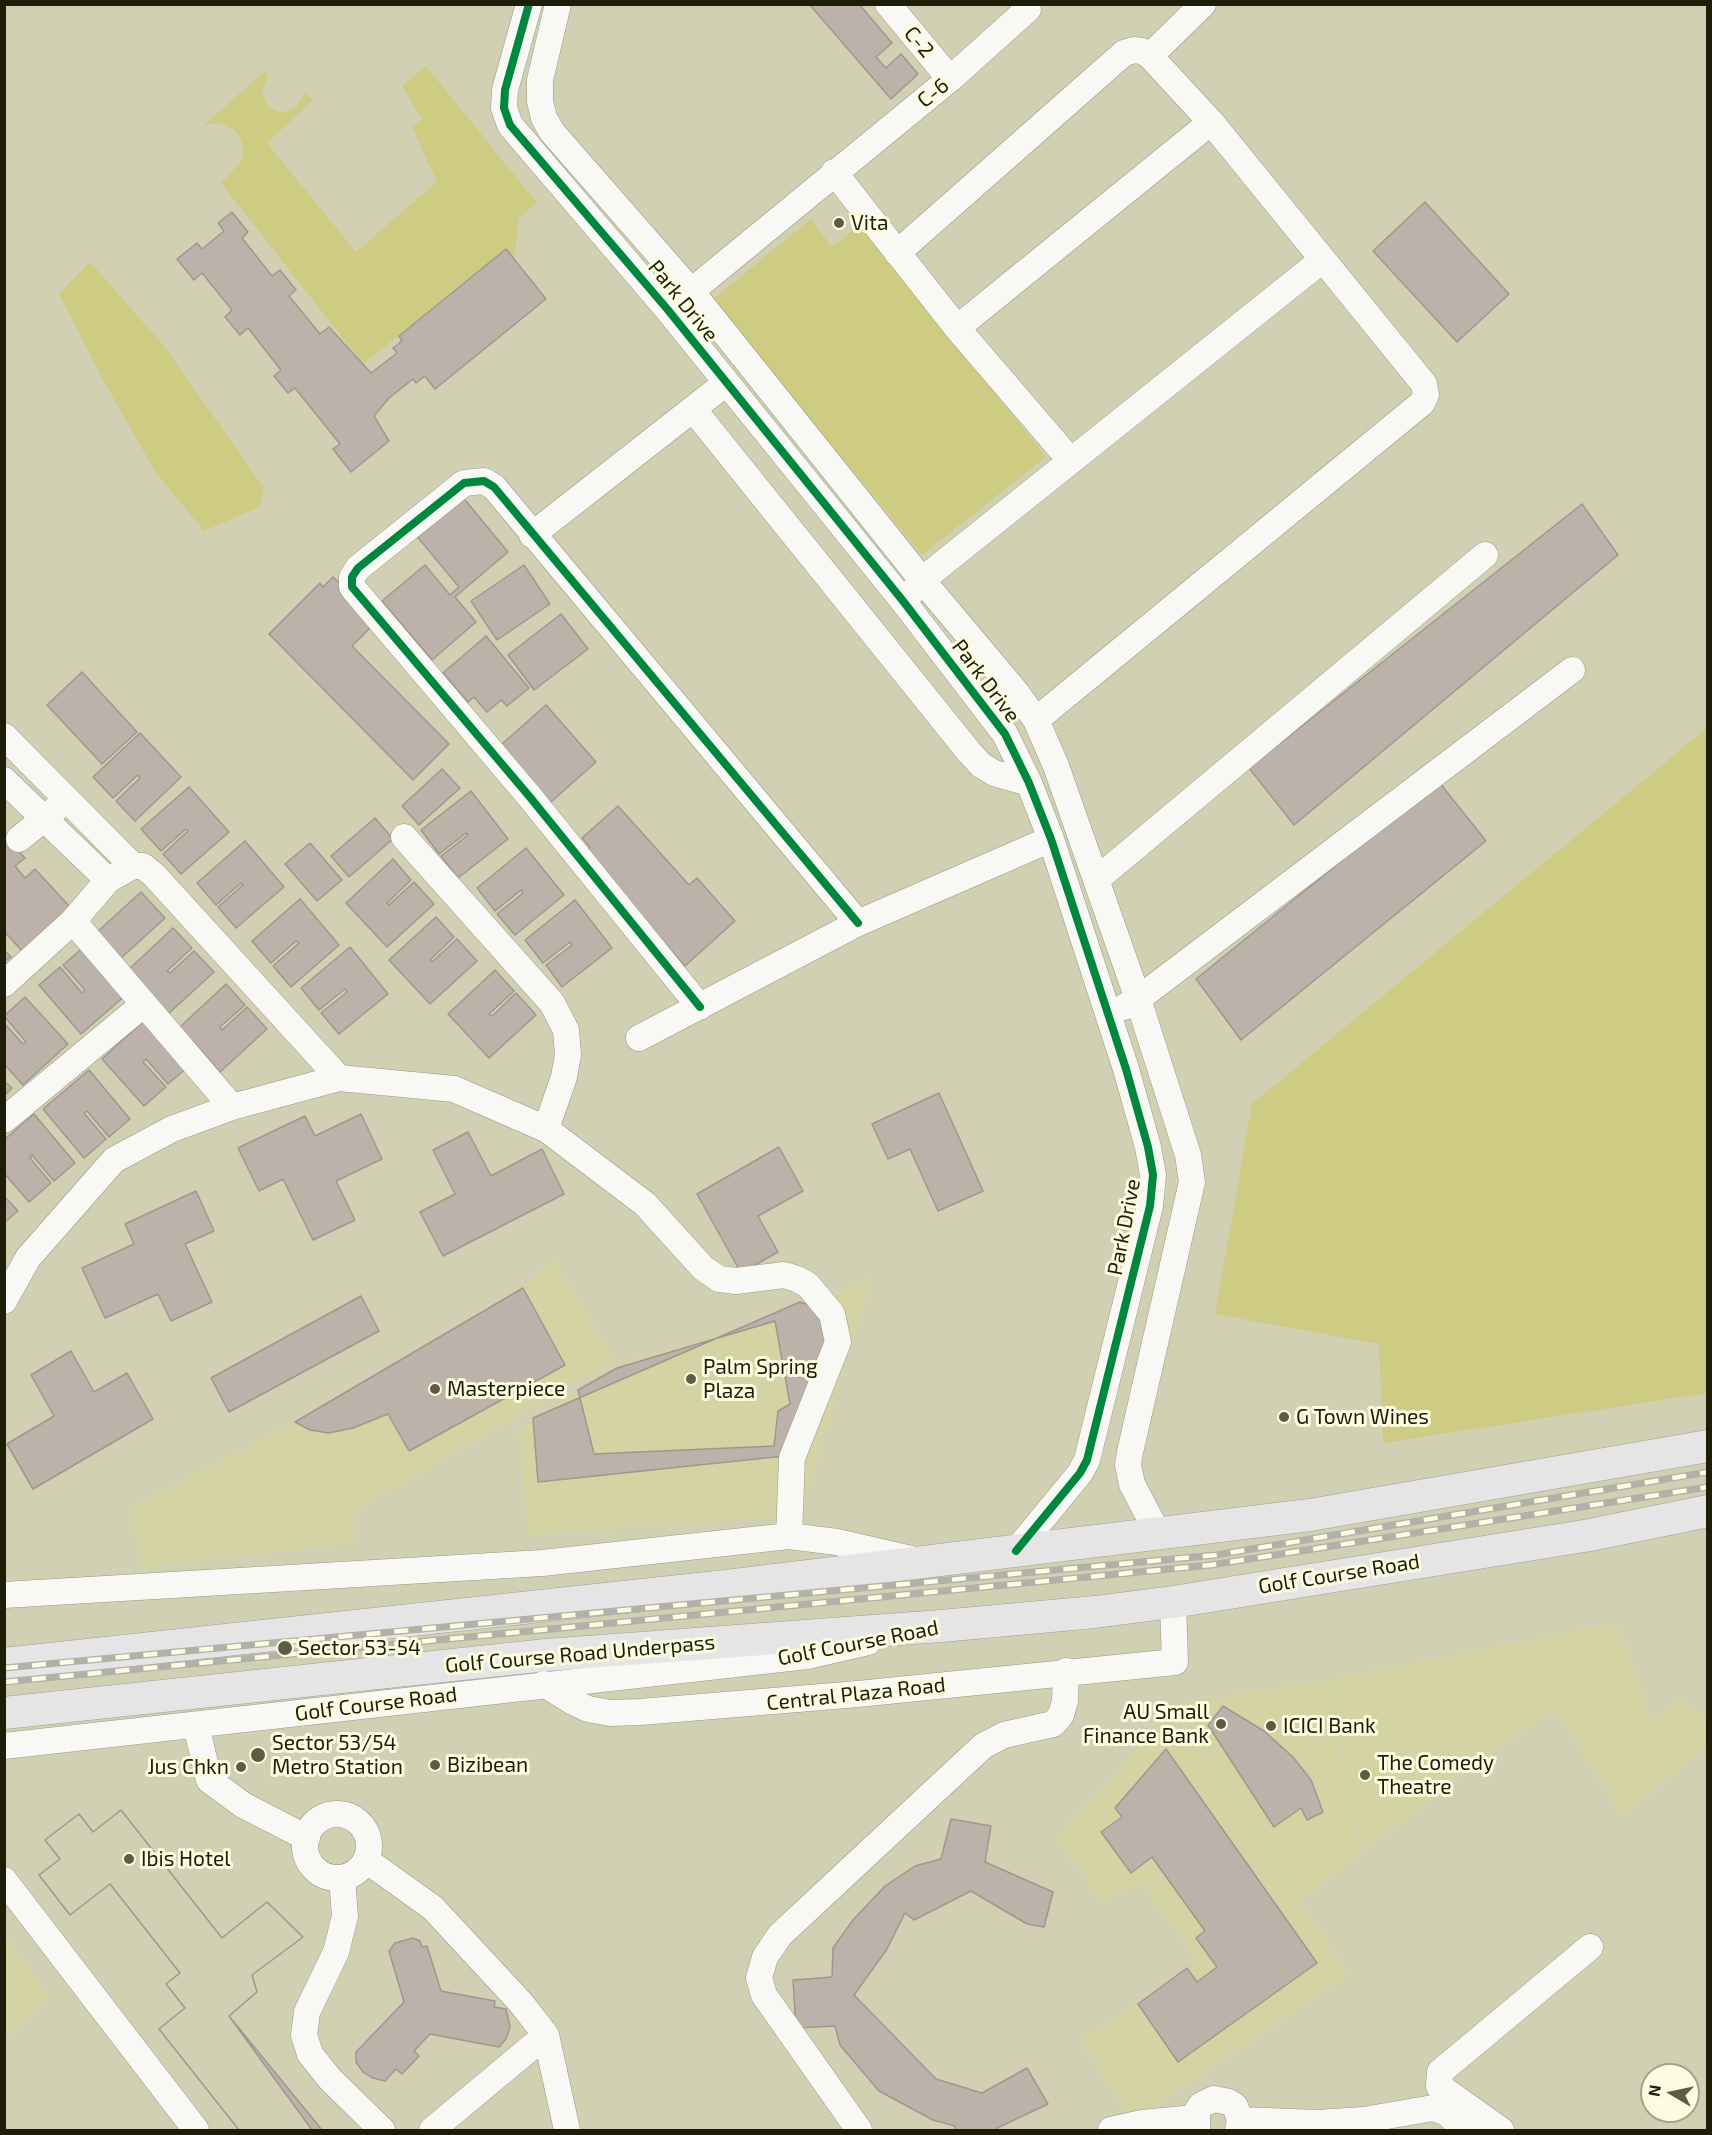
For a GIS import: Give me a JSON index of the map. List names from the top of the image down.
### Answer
{
  "streets": {
    "main road": ["Golf Course Road", "Golf Course Road Underpass"],
    "street": [
      "C-2",
      "C-6",
      "Park Drive",
      "Central Plaza Road"
    ]
  },
  "crossings": [
    ["C-2", "C-6"],
    ["C-6", "Park Drive"],
    ["Golf Course Road", "Golf Course Road Underpass"],
    ["Golf Course Road", "Central Plaza Road"]
  ],
  "places": [
    "Vita",
    "Palm Spring Plaza",
    "Masterpiece",
    "G Town Wines",
    "Sector 53-54",
    "AU Small Finance Bank",
    "ICICI Bank",
    "Sector 53/54 Metro Station",
    "Bizibean",
    "Jus Chkn",
    "The Comedy Theatre",
    "Ibis Hotel"
  ],
  "north": "left"
}
